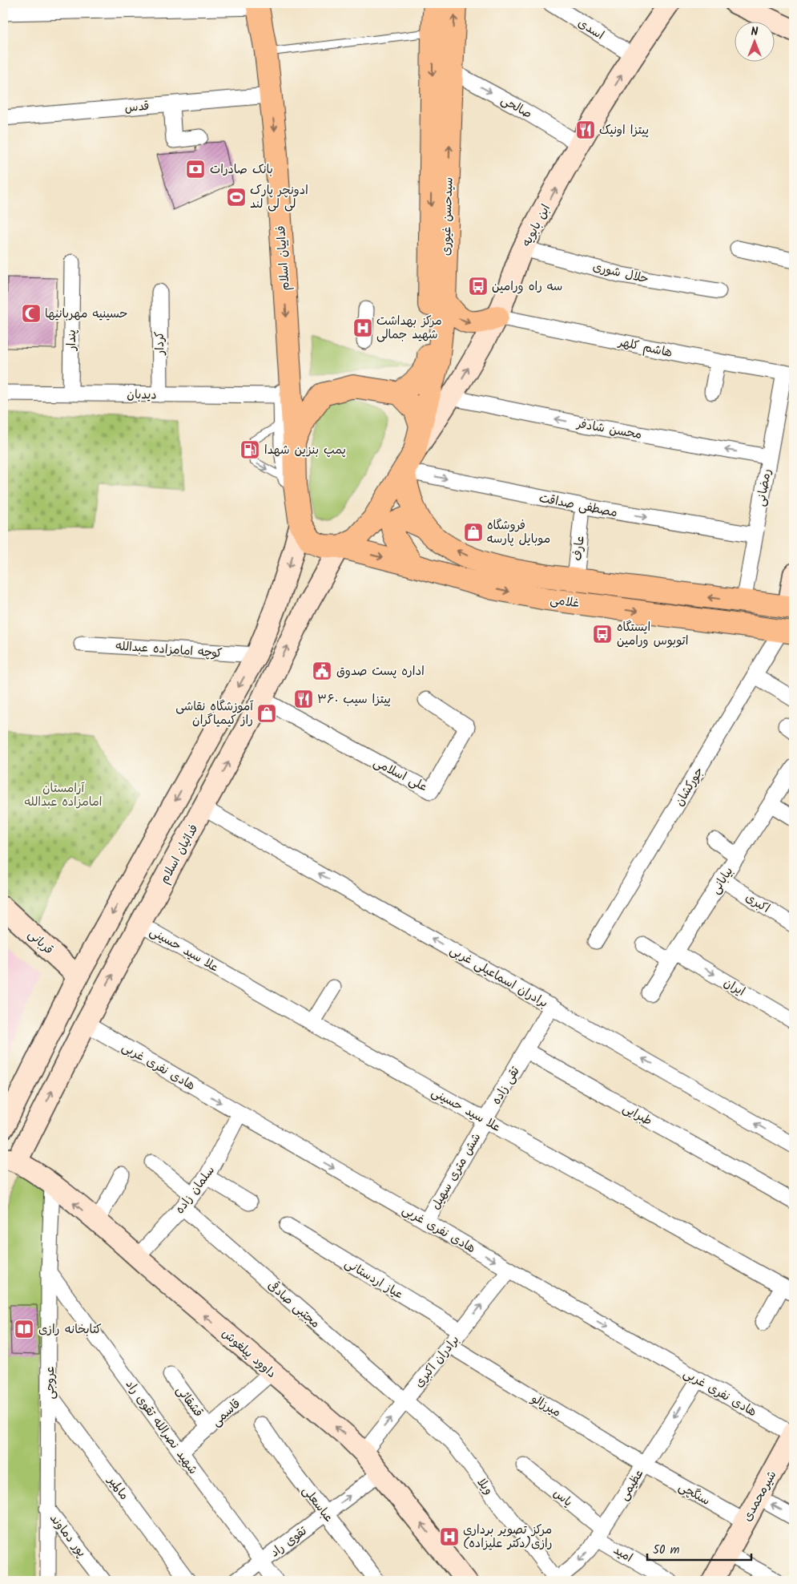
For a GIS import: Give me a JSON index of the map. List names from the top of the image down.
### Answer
{
  "streets": {
    "main road": [
      "سیدحسن غیوری",
      "ابن بابویه",
      "فداییان اسلام",
      "غلامی",
      "فدائیان اسلام",
      "قربانی",
      "داوود پیلغوش",
      "شیرمحمدی"
    ],
    "street": [
      "اسدی",
      "قدس",
      "صالحی",
      "حلال شوری",
      "پندار",
      "کردار",
      "هاشم کلهر",
      "دیدبان",
      "محسن شادفر",
      "رمضانی",
      "مصطفی صداقت",
      "عارف",
      "کوچه امامزاده عبدالله",
      "علی اسلامی",
      "جورکشان",
      "بیابانی",
      "اکبری",
      "علا سید حسینی",
      "برادران اسماعیلی غربی",
      "ایران",
      "هادی نفری غربی",
      "تقی زاده",
      "طبرایی",
      "شش متری سهیل",
      "سلمان زاده",
      "عیاز اردستانی",
      "مجتبی صادقی",
      "برادران اکبری",
      "عروجی",
      "قشقائی",
      "میرزالو",
      "قاسمی",
      "شهید نصرالله تقوی راد",
      "عظیمی",
      "ویلا",
      "مالمیر",
      "سنگچی",
      "یاس",
      "عباسعلی",
      "پور دماوند",
      "تقوی راد",
      "امید"
    ]
  },
  "crossings": [
    ["اسدی", "ابن بابویه"],
    ["قدس", "فداییان اسلام"],
    ["صالحی", "سیدحسن غیوری"],
    ["صالحی", "ابن بابویه"],
    ["سیدحسن غیوری", "ابن بابویه"],
    ["سیدحسن غیوری", "مصطفی صداقت"],
    ["سیدحسن غیوری", "غلامی"],
    ["ابن بابویه", "حلال شوری"],
    ["ابن بابویه", "هاشم کلهر"],
    ["ابن بابویه", "محسن شادفر"],
    ["ابن بابویه", "مصطفی صداقت"],
    ["ابن بابویه", "غلامی"],
    ["فداییان اسلام", "غلامی"],
    ["پندار", "دیدبان"],
    ["کردار", "دیدبان"],
    ["هاشم کلهر", "رمضانی"],
    ["محسن شادفر", "رمضانی"],
    ["رمضانی", "مصطفی صداقت"],
    ["رمضانی", "غلامی"],
    ["مصطفی صداقت", "غلامی"],
    ["عارف", "غلامی"],
    ["غلامی", "جورکشان"],
    ["غلامی", "فدائیان اسلام"],
    ["علی اسلامی", "فدائیان اسلام"],
    ["فدائیان اسلام", "علا سید حسینی"],
    ["فدائیان اسلام", "برادران اسماعیلی غربی"],
    ["فدائیان اسلام", "هادی نفری غربی"],
    ["فدائیان اسلام", "داوود پیلغوش"],
    ["بیابانی", "اکبری"],
    ["بیابانی", "ایران"],
    ["علا سید حسینی", "تقی زاده"],
    ["علا سید حسینی", "شش متری سهیل"],
    ["هادی نفری غربی", "شش متری سهیل"],
    ["هادی نفری غربی", "سلمان زاده"],
    ["هادی نفری غربی", "برادران اکبری"],
    ["هادی نفری غربی", "عظیمی"],
    ["هادی نفری غربی", "شیرمحمدی"],
    ["تقی زاده", "طبرایی"],
    ["تقی زاده", "شش متری سهیل"],
    ["سلمان زاده", "مجتبی صادقی"],
    ["سلمان زاده", "داوود پیلغوش"],
    ["عیاز اردستانی", "برادران اکبری"],
    ["مجتبی صادقی", "برادران اکبری"],
    ["مجتبی صادقی", "ویلا"],
    ["داوود پیلغوش", "برادران اکبری"],
    ["داوود پیلغوش", "عروجی"],
    ["داوود پیلغوش", "قاسمی"],
    ["داوود پیلغوش", "تقوی راد"],
    ["برادران اکبری", "میرزالو"],
    ["برادران اکبری", "ویلا"],
    ["عروجی", "شهید نصرالله تقوی راد"],
    ["عروجی", "مالمیر"],
    ["عروجی", "پور دماوند"],
    ["قشقائی", "قاسمی"],
    ["میرزالو", "عظیمی"],
    ["میرزالو", "سنگچی"],
    ["قاسمی", "شهید نصرالله تقوی راد"],
    ["شهید نصرالله تقوی راد", "تقوی راد"],
    ["عظیمی", "ویلا"],
    ["عظیمی", "سنگچی"],
    ["عظیمی", "یاس"],
    ["عظیمی", "امید"],
    ["سنگچی", "شیرمحمدی"],
    ["یاس", "امید"],
    ["عباسعلی", "تقوی راد"]
  ],
  "one_way": [
    "صالحی",
    "ابن بابویه",
    "فداییان اسلام",
    "محسن شادفر",
    "مصطفی صداقت",
    "برادران اسماعیلی غربی",
    "ایران",
    "هادی نفری غربی",
    "داوود پیلغوش",
    "برادران اکبری",
    "عظیمی",
    "تقوی راد"
  ],
  "parks": ["آرامستان امامزاده عبدالله"],
  "places": {
    "restaurant": ["پیتزا اونیک", "پیتزا سیب ۳۶۰"],
    "bank": ["بانک صادرات"],
    "sports": ["ادونچر پارک لی لی لند"],
    "bus stop": ["سه راه ورامین", "ایستگاه اتوبوس ورامین"],
    "mosque": ["حسینیه مهربانیها"],
    "hospital": ["مرکز بهداشت شهید جمالی", "مرکز تصویر برداری رازی(دکتر علیزاده)"],
    "fuel station": ["پمپ بنزین شهدا"],
    "shop": ["فروشگاه موبایل پارسه", "آموزشگاه نقاشی راز کیمیاگران"],
    "public building": ["اداره پست صدوق"],
    "library": ["کتابخانه رازی"]
  },
  "scale_bar": "50 m",
  "north": "top"
}
